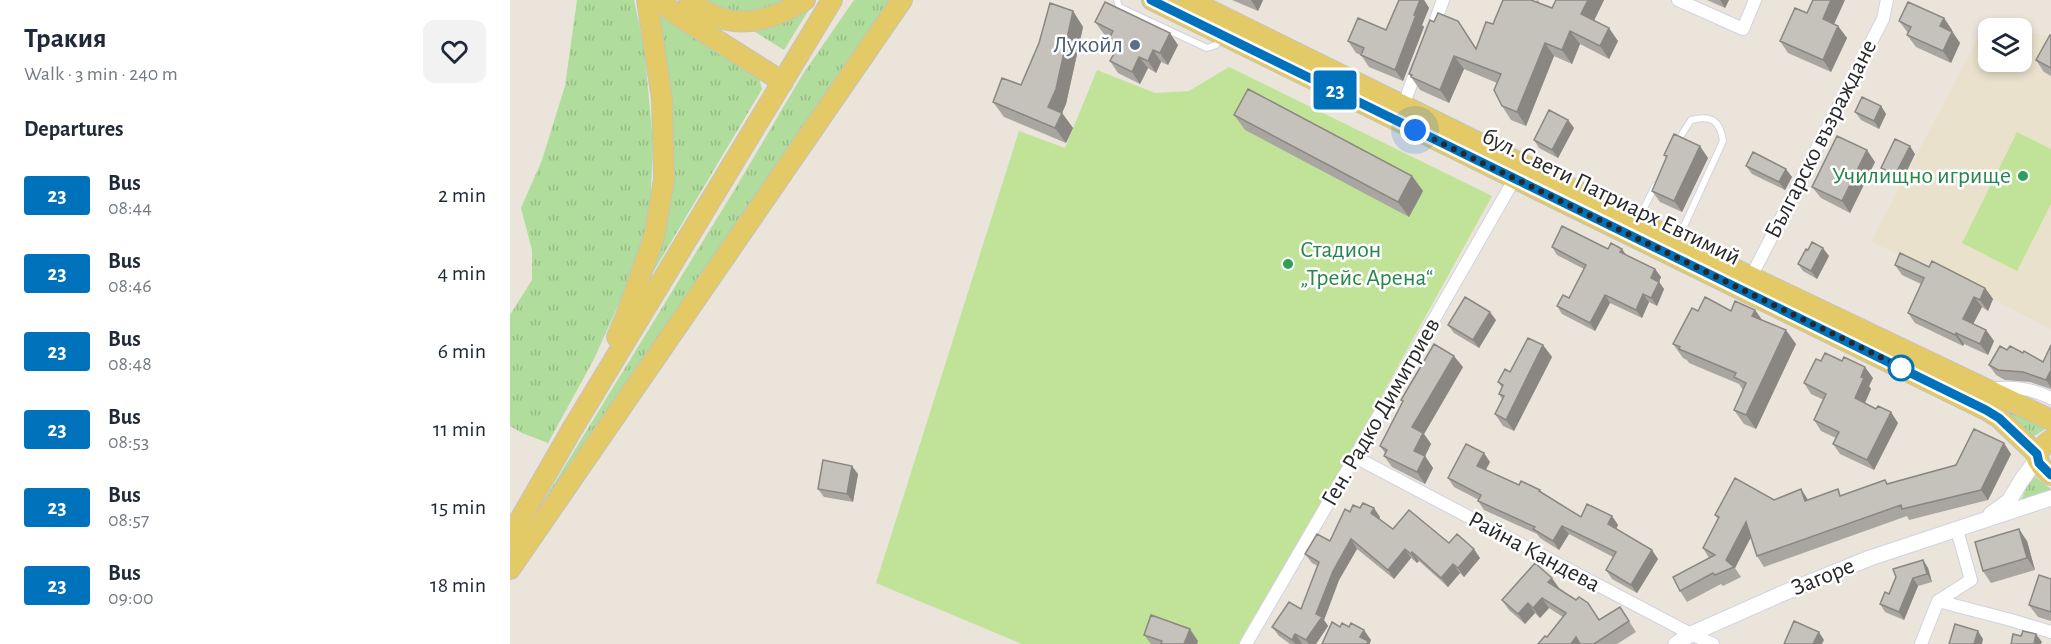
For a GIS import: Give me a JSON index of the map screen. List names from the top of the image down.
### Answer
{
  "streets": {
    "main road": ["бул. Свети Патриарх Евтимий"],
    "street": [
      "Българско възраждане",
      "Ген. Радко Димитриев",
      "Райна Кандева",
      "Загоре"
    ]
  },
  "crossings": [
    ["Българско възраждане", "бул. Свети Патриарх Евтимий"],
    ["бул. Свети Патриарх Евтимий", "Ген. Радко Димитриев"],
    ["бул. Свети Патриарх Евтимий", "Загоре"],
    ["Ген. Радко Димитриев", "Райна Кандева"],
    ["Райна Кандева", "Загоре"]
  ],
  "places": ["Лукойл", "Училищно игрище", "Стадион „Трейс Арена“"],
  "lines": ["bus line 23"],
  "page": {
    "heading": [
      ["Тракия", "Walk · 3 min · 240 m"],
      "Departures"
    ],
    "on_map": "23",
    "list": [
      {
        "mark": "23",
        "name": "Bus",
        "note": "08:44",
        "value": "2 min"
      },
      {
        "mark": "23",
        "name": "Bus",
        "note": "08:46",
        "value": "4 min"
      },
      {
        "mark": "23",
        "name": "Bus",
        "note": "08:48",
        "value": "6 min"
      },
      {
        "mark": "23",
        "name": "Bus",
        "note": "08:53",
        "value": "11 min"
      },
      {
        "mark": "23",
        "name": "Bus",
        "note": "08:57",
        "value": "15 min"
      },
      {
        "mark": "23",
        "name": "Bus",
        "note": "09:00",
        "value": "18 min"
      }
    ]
  }
}
